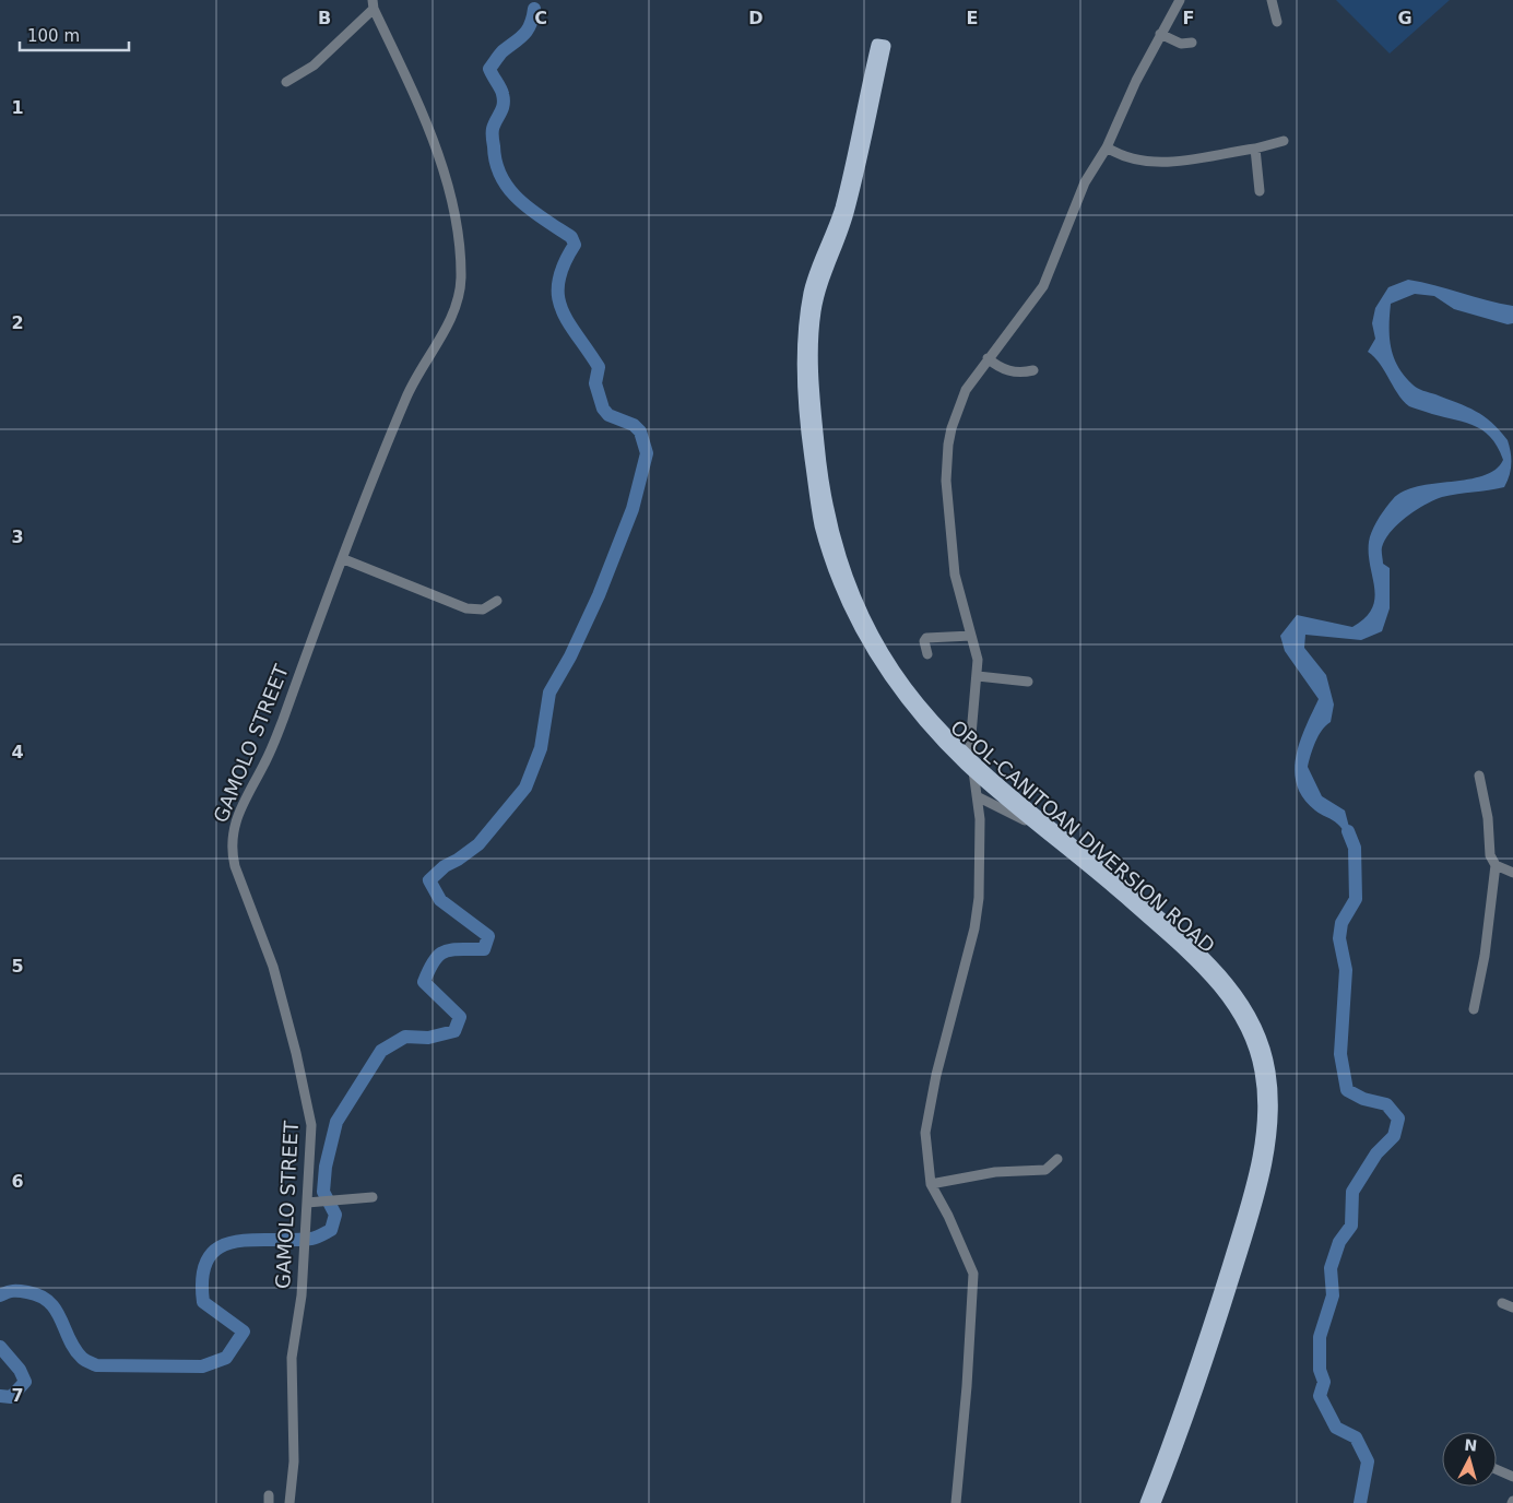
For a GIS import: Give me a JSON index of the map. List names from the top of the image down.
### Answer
{
  "streets": {
    "main road": ["OPOL-CANITOAN DIVERSION ROAD"],
    "street": ["GAMOLO STREET"]
  },
  "scale_bar": "100 m",
  "north": "top",
  "grid": {
    "columns": [
      "B",
      "C",
      "D",
      "E",
      "F",
      "G"
    ],
    "rows": [
      "1",
      "2",
      "3",
      "4",
      "5",
      "6",
      "7"
    ]
  }
}
